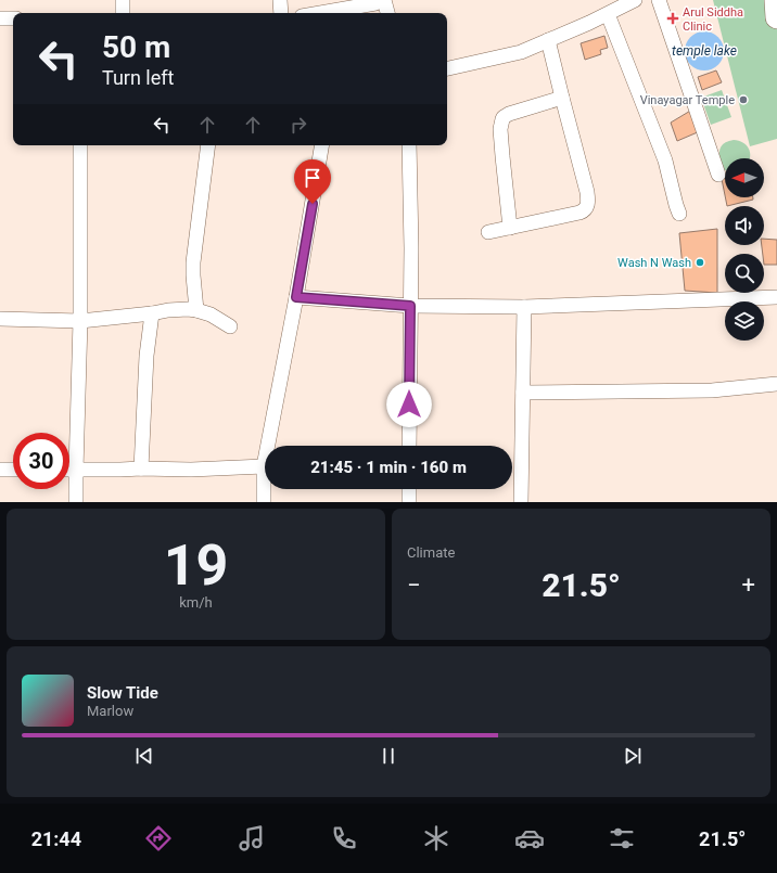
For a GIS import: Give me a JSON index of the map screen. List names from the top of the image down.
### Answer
{
  "water": ["temple lake"],
  "places": {
    "health": ["Arul Siddha Clinic"],
    "other": ["Vinayagar Temple", "Wash N Wash"]
  },
  "north": "left",
  "page": {
    "turn": ["50 m", "Turn left"],
    "limit": "30",
    "trip": "21:45 · 1 min · 160 m",
    "tile": [
      ["19", "km/h"],
      "Climate"
    ],
    "heat": ["−", "21.5°", "+"],
    "song": ["Slow Tide", "Marlow"],
    "tabs": ["21:44", "21.5°"]
  }
}
